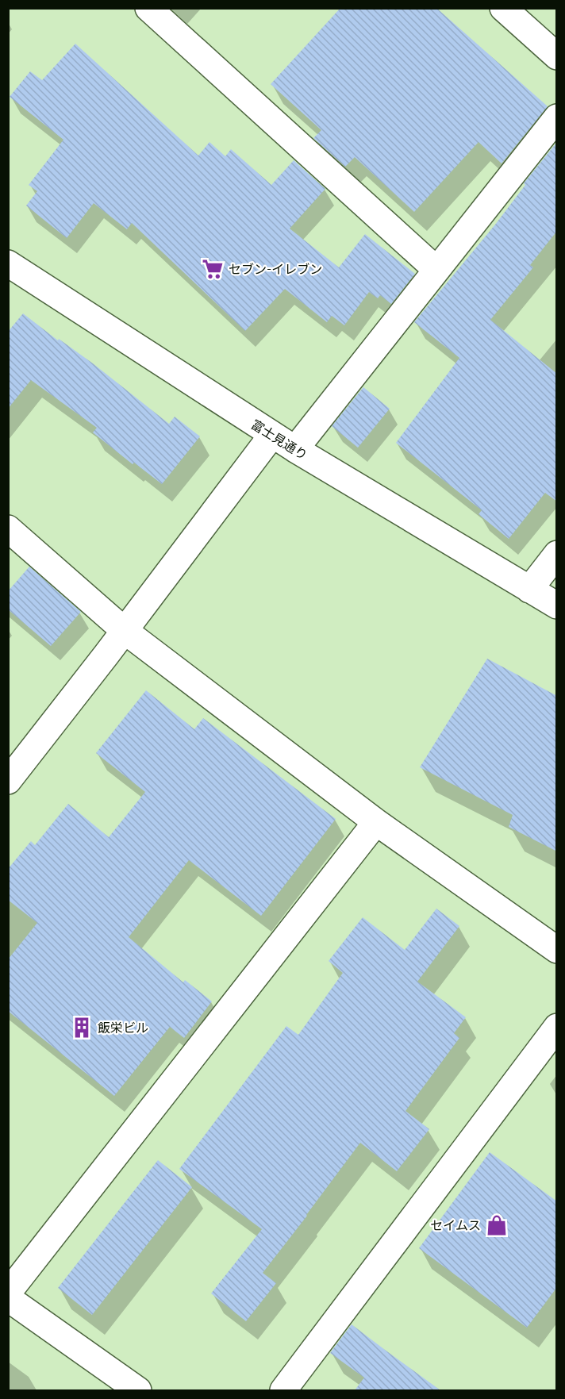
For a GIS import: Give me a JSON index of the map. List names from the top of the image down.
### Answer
{
  "streets": {
    "street": ["富士見通り"]
  },
  "places": {
    "supermarket": ["セブン-イレブン"],
    "building": ["飯栄ビル"],
    "shop": ["セイムス"]
  }
}
